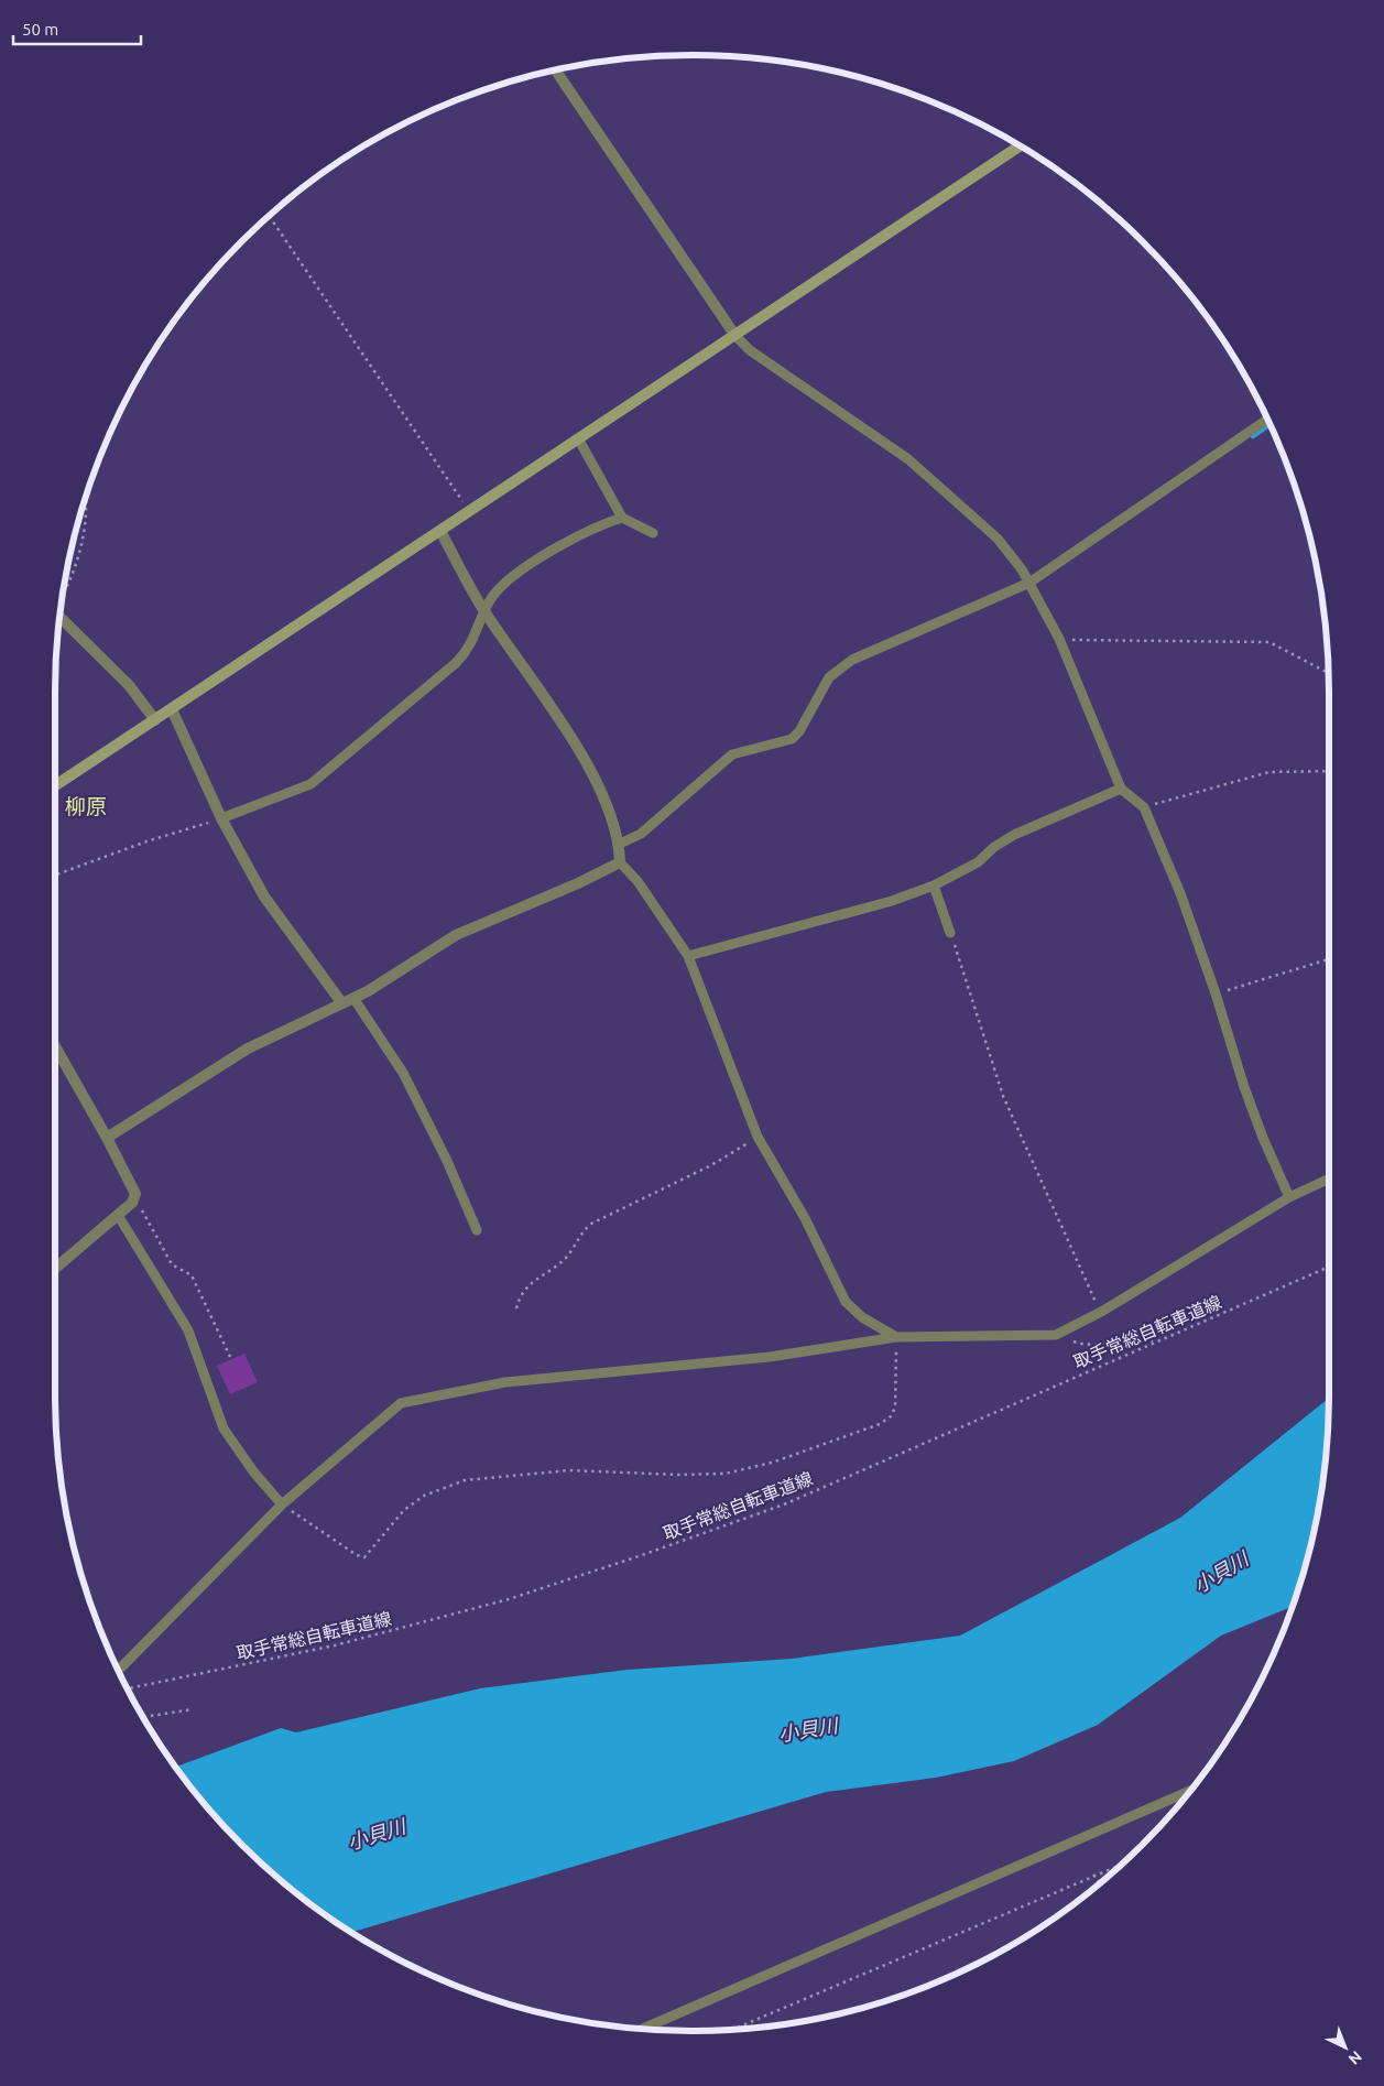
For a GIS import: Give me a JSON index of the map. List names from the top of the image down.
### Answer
{
  "streets": {
    "path": ["取手常総自転車道線"]
  },
  "districts": ["柳原"],
  "water": ["小貝川"],
  "scale_bar": "50 m",
  "north": "bottom right"
}
